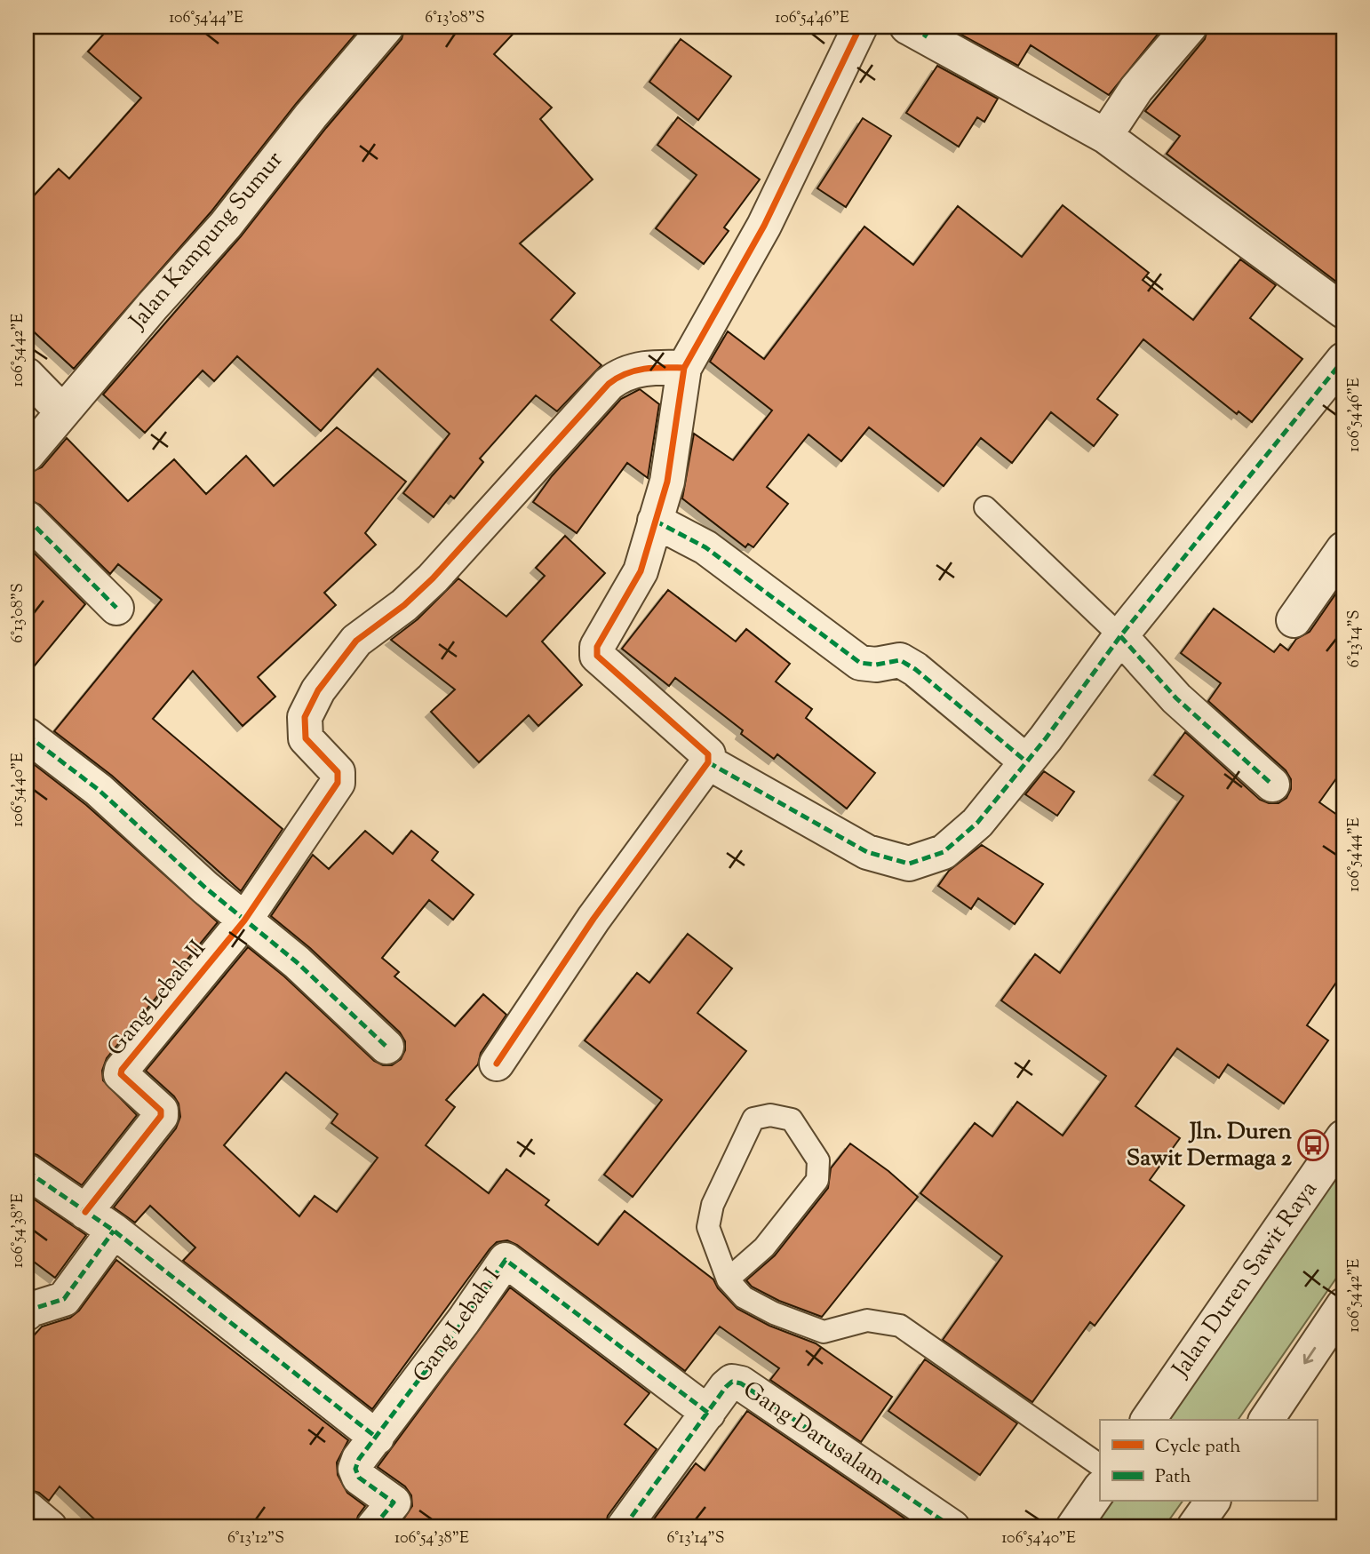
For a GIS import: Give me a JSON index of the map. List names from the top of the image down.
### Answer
{
  "streets": {
    "street": [
      "Jalan Kampung Sumur",
      "Gang Lebah II",
      "Jalan Duren Sawit Raya",
      "Gang Lebah I",
      "Gang Darusalam"
    ]
  },
  "crossings": [
    ["Gang Lebah I", "Gang Darusalam"]
  ],
  "places": {
    "bus stop": ["Jln. Duren Sawit Dermaga 2"]
  },
  "legend": ["Cycle path", "Path"],
  "coordinates": [
    "106°54'44\"E",
    "6°13'08\"S",
    "106°54'46\"E",
    "106°54'42\"E",
    "6°13'14\"S",
    "106°54'40\"E",
    "106°54'38\"E",
    "6°13'12\"S"
  ]
}
